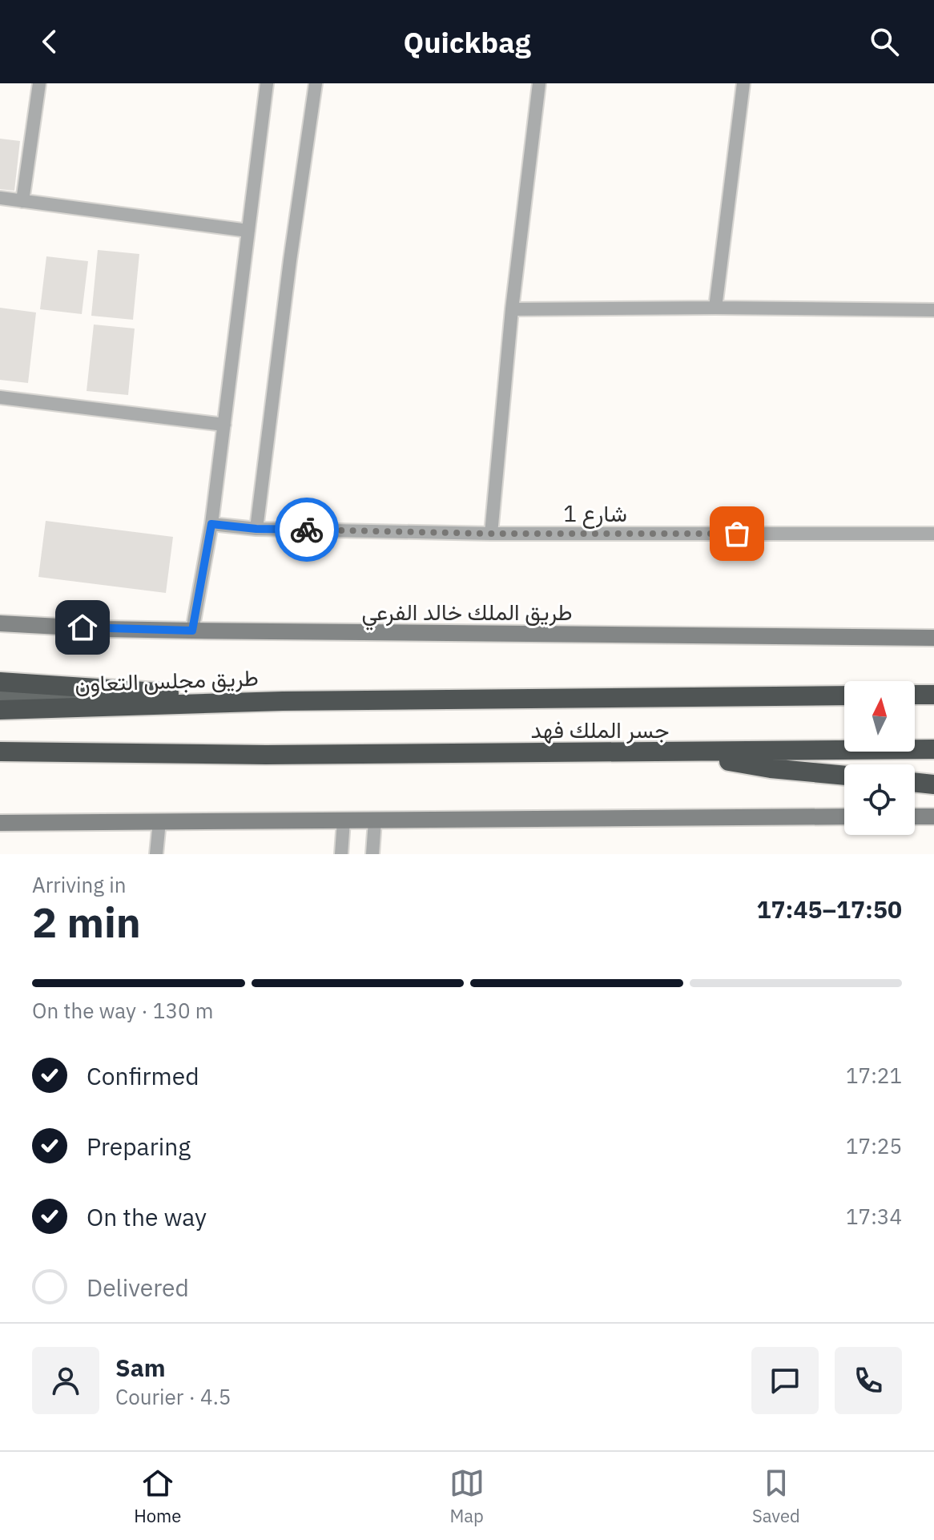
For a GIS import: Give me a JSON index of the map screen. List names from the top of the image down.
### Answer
{
  "streets": {
    "highway": ["طريق مجلس التعاون", "جسر الملك فهد"],
    "main road": ["طريق الملك خالد الفرعي"],
    "street": ["شارع 1"]
  },
  "crossings": [
    ["طريق مجلس التعاون", "جسر الملك فهد"]
  ],
  "north": "top",
  "page": {
    "header": "Quickbag",
    "heading": ["2 min", "Arriving in", "17:45–17:50"],
    "panel": ["Sam", "Courier · 4.5"],
    "bar": "On the way · 130 m",
    "list": [
      ["Confirmed", "17:21"],
      ["Preparing", "17:25"],
      ["On the way", "17:34"],
      "Delivered"
    ],
    "tabs": ["Home", "Map", "Saved"]
  }
}
